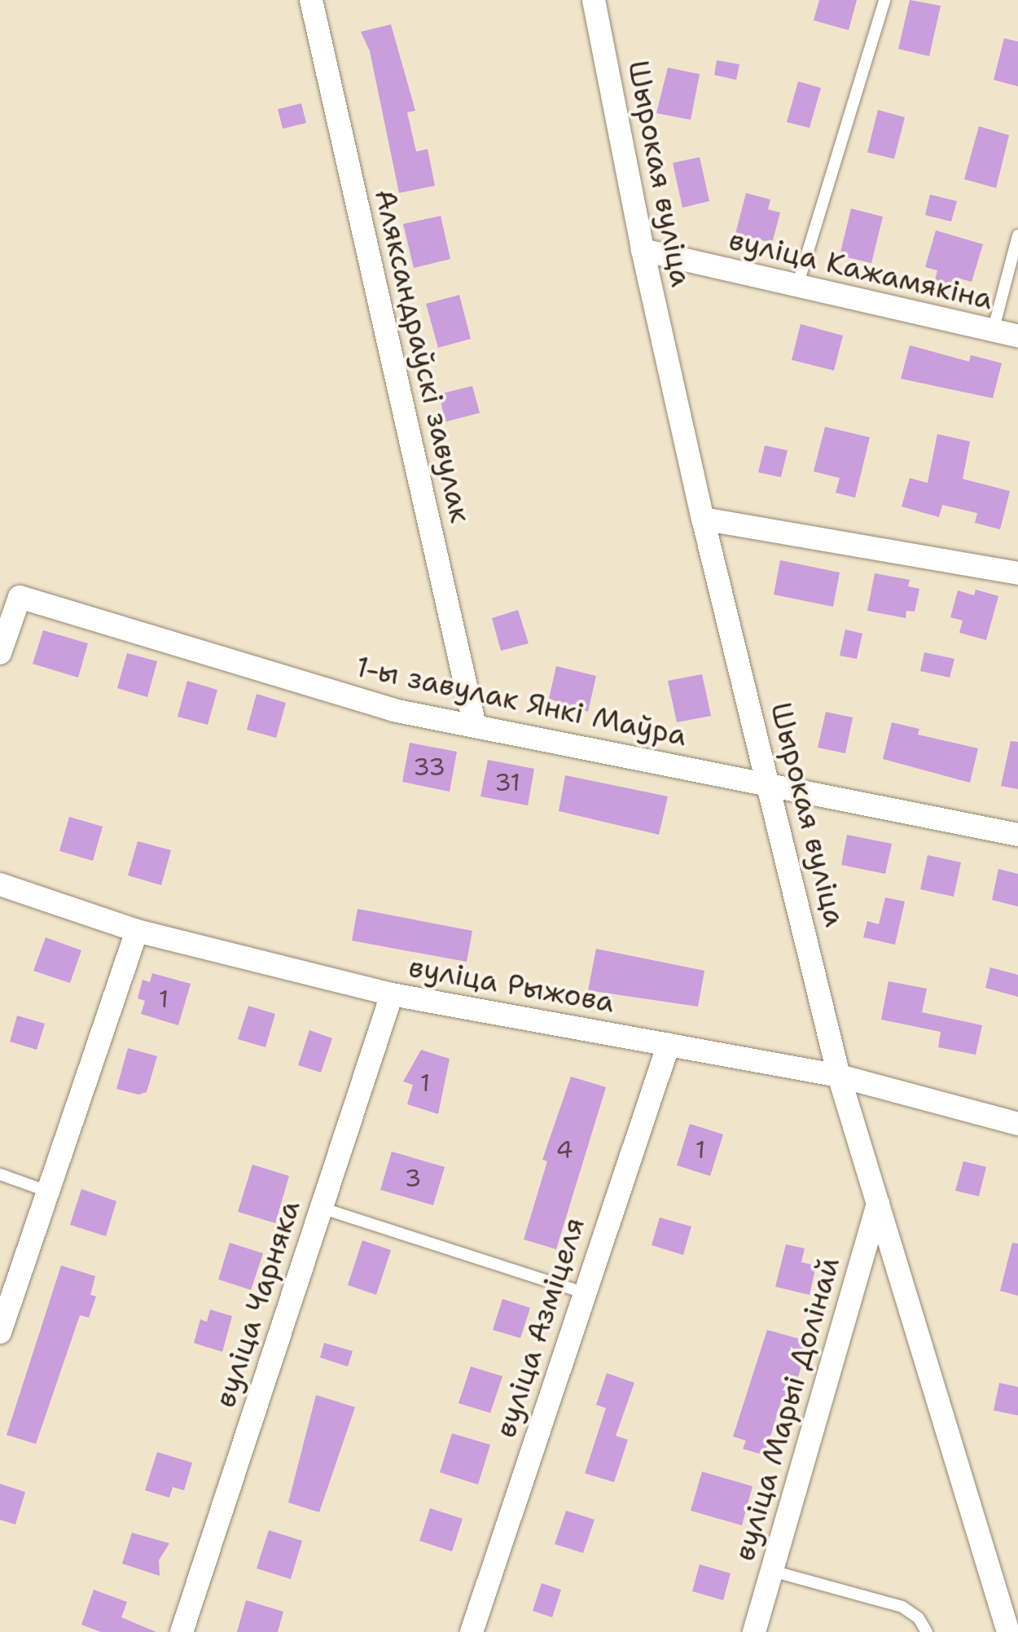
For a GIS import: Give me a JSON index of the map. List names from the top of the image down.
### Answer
{
  "streets": {
    "street": [
      "Шырокая вуліца",
      "вуліца Кажамякіна",
      "Аляксандраўскі завулак",
      "1-ы завулак Янкі Маўра",
      "вуліца Рыжова",
      "вуліца Чарняка",
      "вуліца Азміцеля",
      "вуліца Марыі Долінай"
    ]
  },
  "crossings": [
    ["Шырокая вуліца", "вуліца Кажамякіна"],
    ["Шырокая вуліца", "1-ы завулак Янкі Маўра"],
    ["Шырокая вуліца", "вуліца Рыжова"],
    ["Шырокая вуліца", "вуліца Марыі Долінай"],
    ["Аляксандраўскі завулак", "1-ы завулак Янкі Маўра"],
    ["вуліца Рыжова", "вуліца Чарняка"],
    ["вуліца Рыжова", "вуліца Азміцеля"]
  ],
  "house_numbers": [
    "33",
    "31",
    "1",
    "1",
    "4",
    "1",
    "3"
  ]
}
